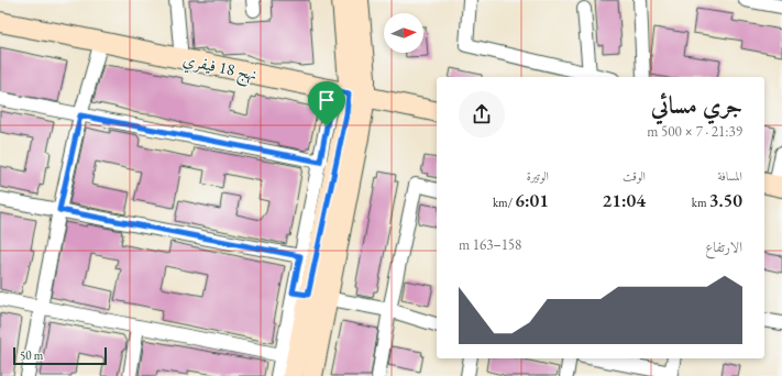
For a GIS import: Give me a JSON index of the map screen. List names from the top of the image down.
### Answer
{
  "streets": {
    "main road": ["نهج 18 فيفري"]
  },
  "scale_bar": "50 m",
  "north": "right",
  "page": {
    "heading": ["جري مسائي", "21:39 · 7 × 500 m"],
    "stats": [
      ["المسافة", "3.50 km"],
      ["الوقت", "21:04"],
      ["الوتيرة", "6:01 /km"]
    ],
    "chart": ["الارتفاع", "158–163 m"],
    "scale": "50 m"
  }
}
